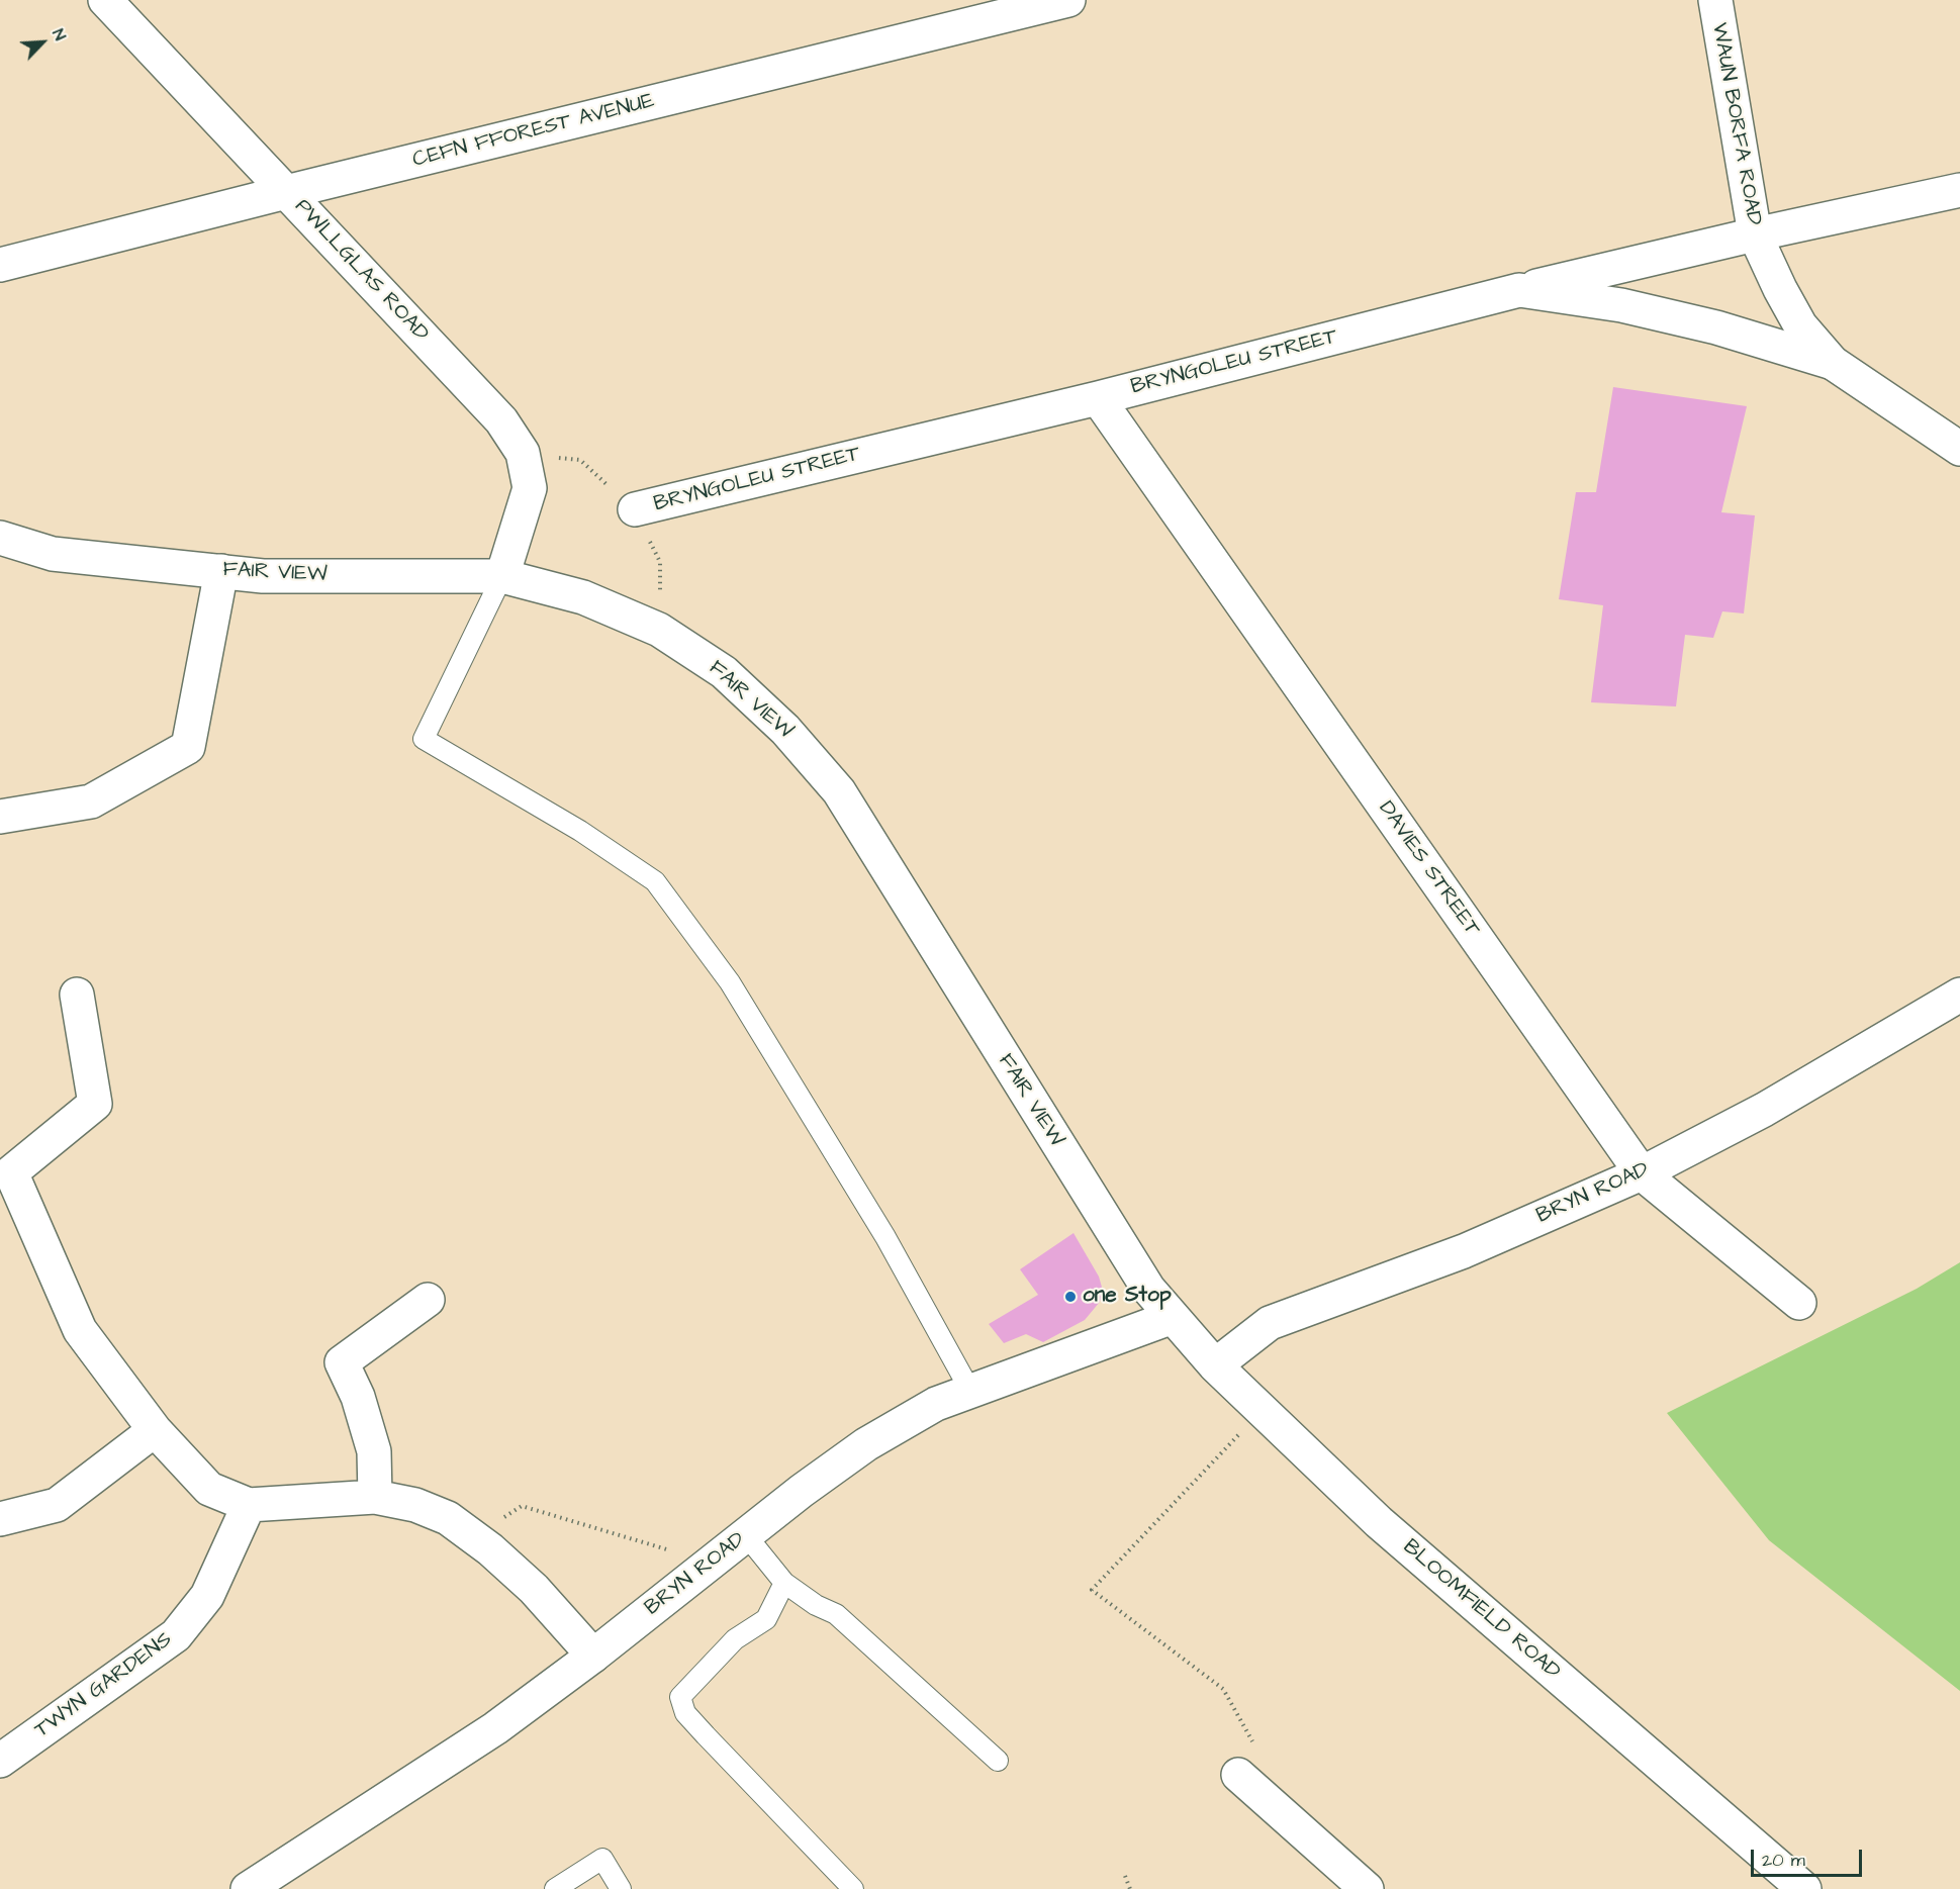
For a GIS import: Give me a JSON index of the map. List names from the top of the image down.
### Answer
{
  "streets": {
    "street": [
      "WAUN BORFA ROAD",
      "CEFN FFOREST AVENUE",
      "PWLLGLAS ROAD",
      "BRYNGOLEU STREET",
      "FAIR VIEW",
      "DAVIES STREET",
      "BRYN ROAD",
      "BLOOMFIELD ROAD",
      "TWYN GARDENS"
    ]
  },
  "crossings": [
    ["WAUN BORFA ROAD", "BRYNGOLEU STREET"],
    ["CEFN FFOREST AVENUE", "PWLLGLAS ROAD"],
    ["PWLLGLAS ROAD", "FAIR VIEW"],
    ["BRYNGOLEU STREET", "DAVIES STREET"],
    ["FAIR VIEW", "BRYN ROAD"],
    ["FAIR VIEW", "BLOOMFIELD ROAD"],
    ["DAVIES STREET", "BRYN ROAD"],
    ["BRYN ROAD", "BLOOMFIELD ROAD"]
  ],
  "places": ["one Stop"],
  "scale_bar": "20 m",
  "north": "top right"
}
